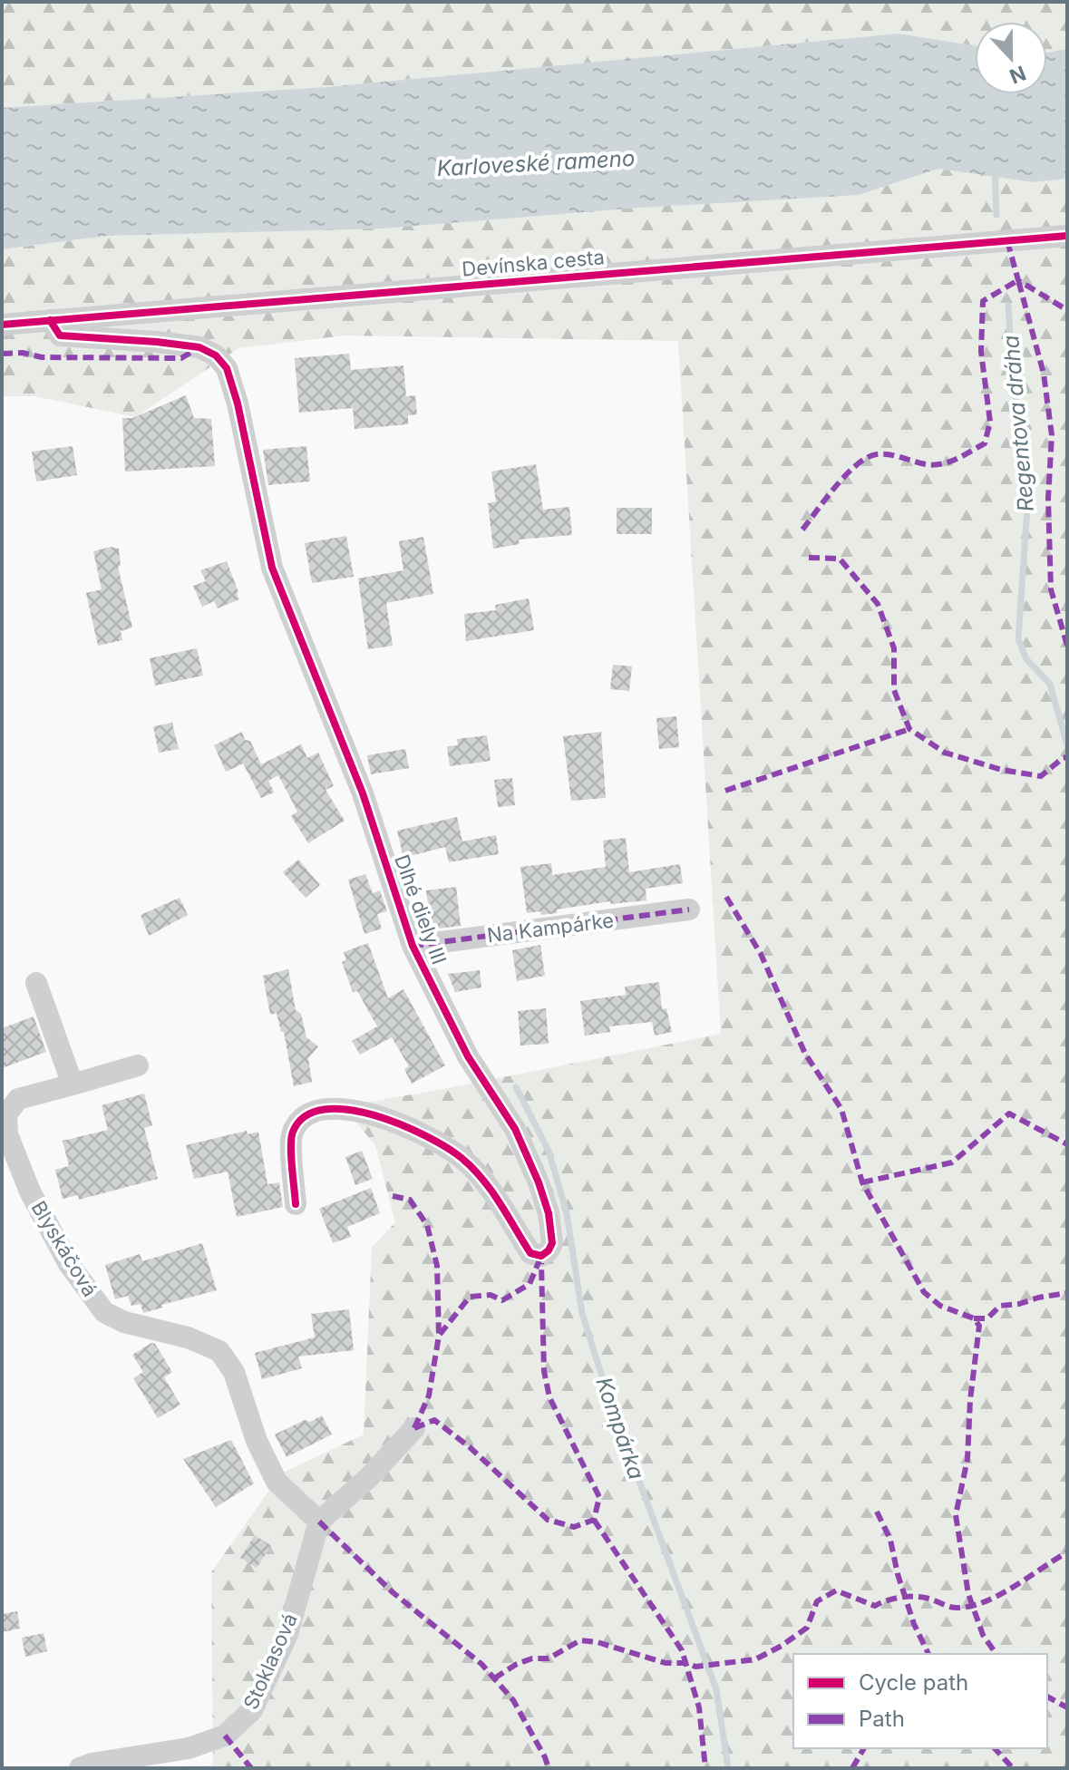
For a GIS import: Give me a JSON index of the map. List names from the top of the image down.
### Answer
{
  "streets": {
    "street": [
      "Devínska cesta",
      "Dlhé diely III",
      "Na Kampárke",
      "Blyskáčová",
      "Stoklasová"
    ]
  },
  "crossings": [
    ["Devínska cesta", "Dlhé diely III"],
    ["Dlhé diely III", "Na Kampárke"],
    ["Blyskáčová", "Stoklasová"]
  ],
  "water": ["Karloveské rameno", "Regentova dráha", "Kompárka"],
  "legend": ["Cycle path", "Path"],
  "north": "bottom"
}
